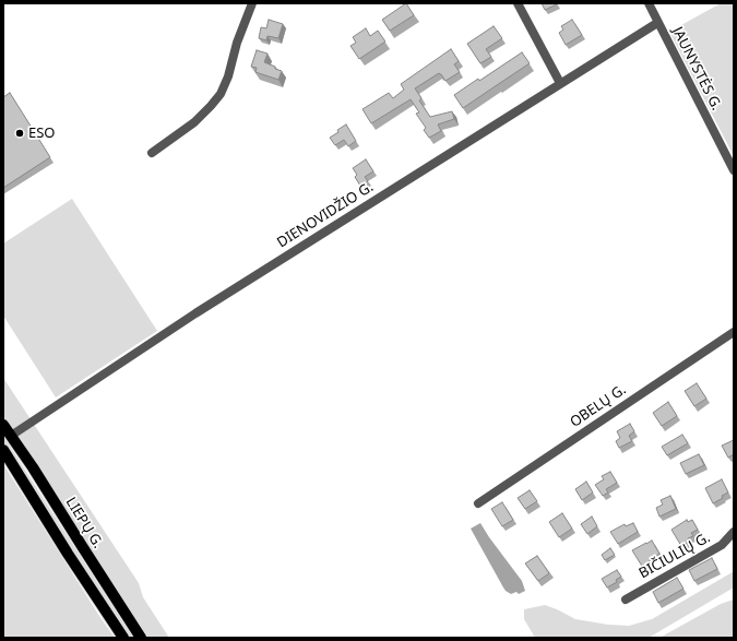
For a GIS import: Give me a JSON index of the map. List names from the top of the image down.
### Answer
{
  "streets": {
    "main road": ["LIEPŲ G."],
    "street": [
      "JAUNYSTĖS G.",
      "DIENOVIDŽIO G.",
      "OBELŲ G.",
      "BIČIULIŲ G."
    ]
  },
  "crossings": [
    ["JAUNYSTĖS G.", "DIENOVIDŽIO G."],
    ["DIENOVIDŽIO G.", "LIEPŲ G."]
  ],
  "places": ["ESO"]
}
